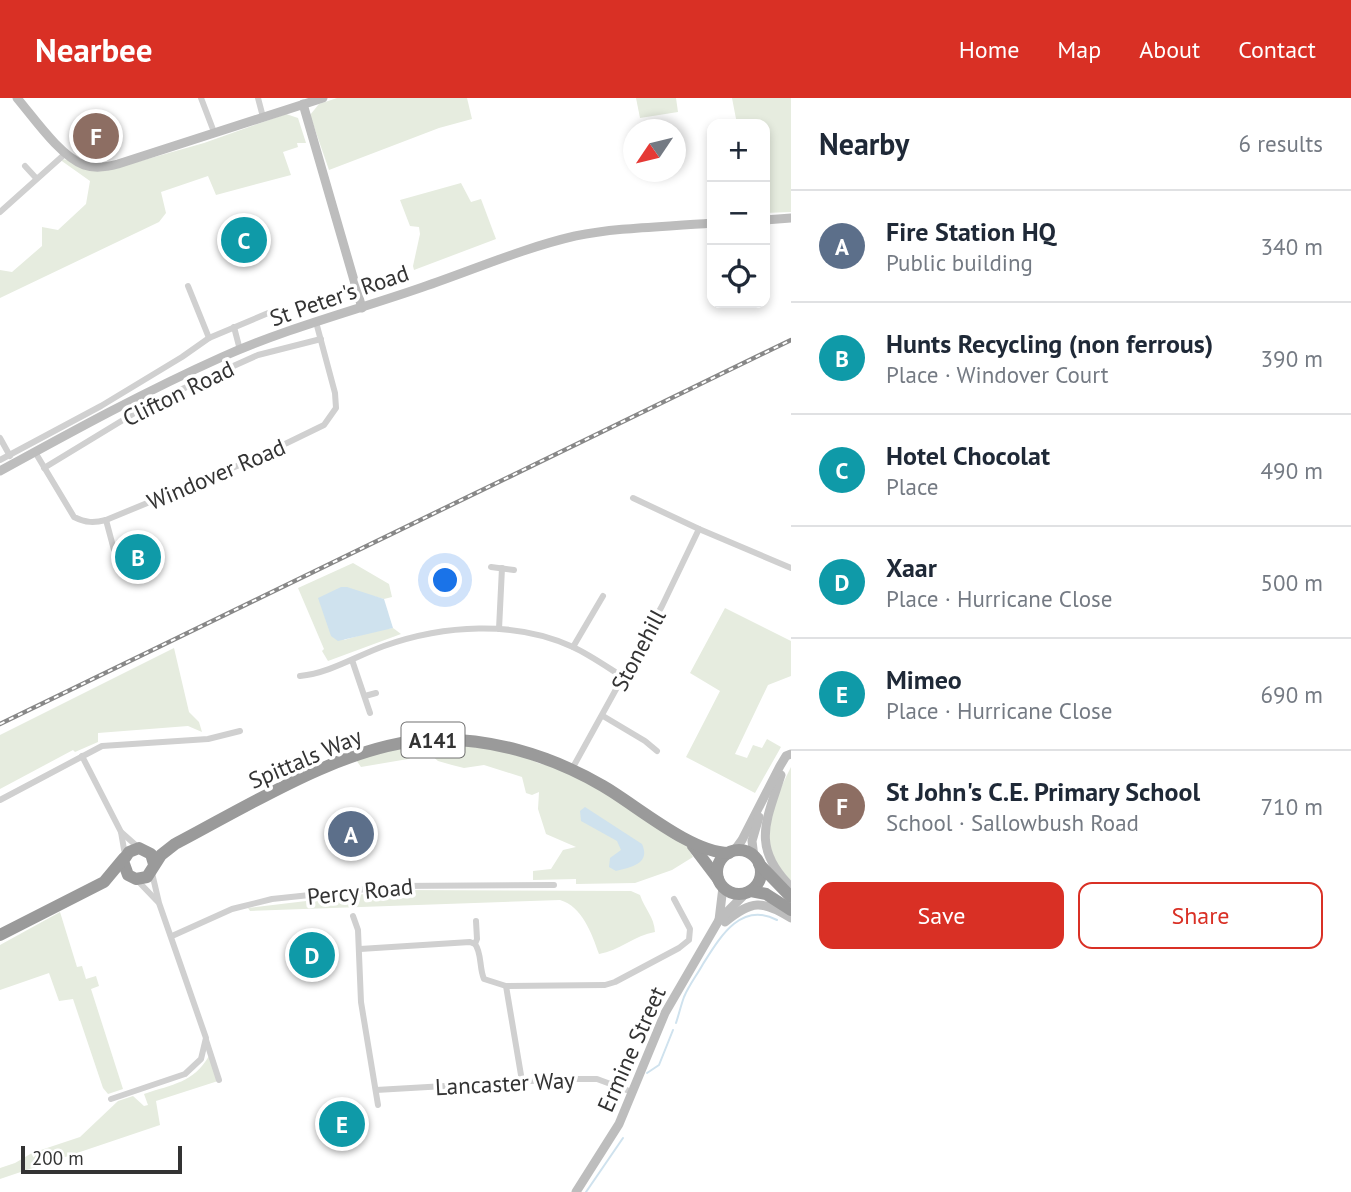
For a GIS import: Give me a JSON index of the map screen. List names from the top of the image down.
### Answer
{
  "streets": {
    "highway": ["A141", "Spittals Way"],
    "street": [
      "St Peter's Road",
      "Clifton Road",
      "Windover Road",
      "Stonehill",
      "Percy Road",
      "Ermine Street",
      "Lancaster Way"
    ]
  },
  "crossings": [
    ["St Peter's Road", "Windover Road"],
    ["Clifton Road", "Windover Road"],
    ["Stonehill", "Spittals Way"],
    ["A141", "Spittals Way"],
    ["Spittals Way", "Ermine Street"],
    ["Ermine Street", "Lancaster Way"]
  ],
  "scale_bar": "200 m",
  "north": "bottom left",
  "page": {
    "header": "Nearbee",
    "nav": [
      "Home",
      "Map",
      "About",
      "Contact"
    ],
    "heading": ["Nearby", "6 results"],
    "pins": [
      "F",
      "C",
      "B",
      "A",
      "D",
      "E"
    ],
    "map_buttons": ["+", "−"],
    "list": [
      {
        "mark": "A",
        "name": "Fire Station HQ",
        "note": "Public building",
        "value": "340 m"
      },
      {
        "mark": "B",
        "name": "Hunts Recycling (non ferrous)",
        "note": "Place · Windover Court",
        "value": "390 m"
      },
      {
        "mark": "C",
        "name": "Hotel Chocolat",
        "note": "Place",
        "value": "490 m"
      },
      {
        "mark": "D",
        "name": "Xaar",
        "note": "Place · Hurricane Close",
        "value": "500 m"
      },
      {
        "mark": "E",
        "name": "Mimeo",
        "note": "Place · Hurricane Close",
        "value": "690 m"
      },
      {
        "mark": "F",
        "name": "St John's C.E. Primary School",
        "note": "School · Sallowbush Road",
        "value": "710 m"
      }
    ],
    "buttons": ["Save", "Share"],
    "scale": "200 m"
  }
}
